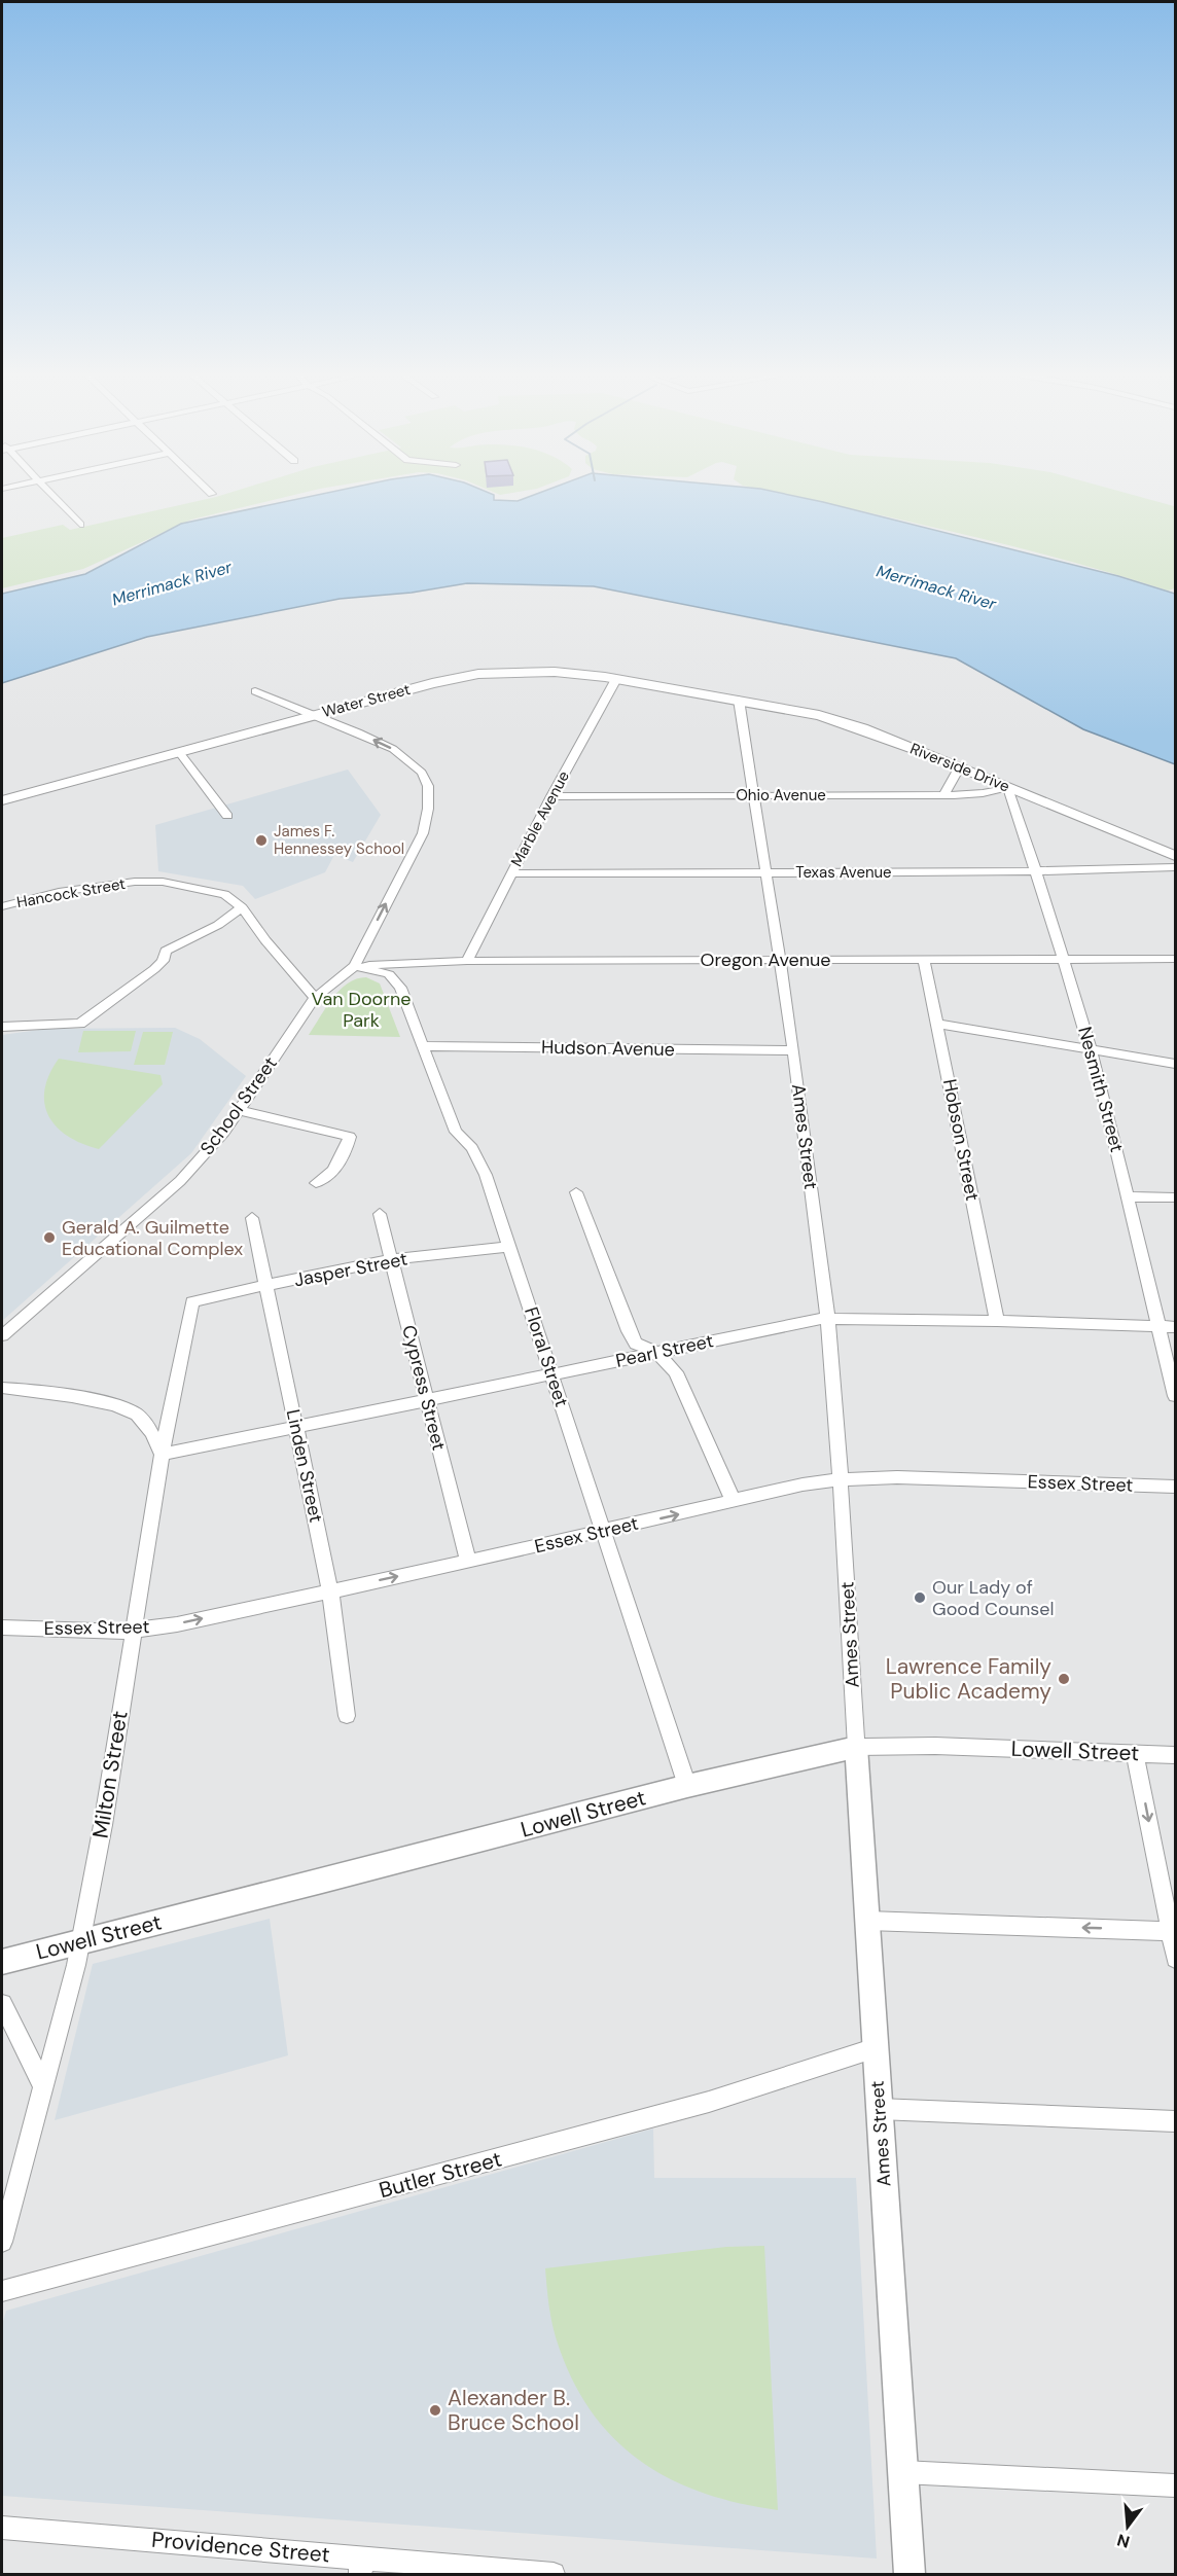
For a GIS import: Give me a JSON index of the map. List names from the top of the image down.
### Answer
{
  "streets": {
    "main road": ["Water Street", "Riverside Drive"],
    "street": [
      "Ohio Avenue",
      "Marble Avenue",
      "Texas Avenue",
      "Hancock Street",
      "Oregon Avenue",
      "Hudson Avenue",
      "Nesmith Street",
      "School Street",
      "Ames Street",
      "Hobson Street",
      "Jasper Street",
      "Pearl Street",
      "Floral Street",
      "Cypress Street",
      "Linden Street",
      "Essex Street",
      "Lowell Street",
      "Milton Street",
      "Butler Street",
      "Providence Street"
    ]
  },
  "crossings": [
    ["Water Street", "Riverside Drive"],
    ["Water Street", "Marble Avenue"],
    ["Water Street", "Ames Street"],
    ["Riverside Drive", "Ohio Avenue"],
    ["Riverside Drive", "Nesmith Street"],
    ["Riverside Drive", "Ames Street"],
    ["Ohio Avenue", "Marble Avenue"],
    ["Ohio Avenue", "Nesmith Street"],
    ["Ohio Avenue", "Ames Street"],
    ["Marble Avenue", "Texas Avenue"],
    ["Marble Avenue", "Oregon Avenue"],
    ["Texas Avenue", "Nesmith Street"],
    ["Texas Avenue", "Ames Street"],
    ["Hancock Street", "School Street"],
    ["Oregon Avenue", "Nesmith Street"],
    ["Oregon Avenue", "School Street"],
    ["Oregon Avenue", "Ames Street"],
    ["Oregon Avenue", "Hobson Street"],
    ["Oregon Avenue", "Floral Street"],
    ["Hudson Avenue", "Ames Street"],
    ["Hudson Avenue", "Floral Street"],
    ["Nesmith Street", "Pearl Street"],
    ["School Street", "Floral Street"],
    ["Ames Street", "Pearl Street"],
    ["Ames Street", "Essex Street"],
    ["Ames Street", "Lowell Street"],
    ["Ames Street", "Butler Street"],
    ["Hobson Street", "Pearl Street"],
    ["Jasper Street", "Floral Street"],
    ["Jasper Street", "Cypress Street"],
    ["Jasper Street", "Linden Street"],
    ["Jasper Street", "Milton Street"],
    ["Pearl Street", "Floral Street"],
    ["Pearl Street", "Cypress Street"],
    ["Pearl Street", "Linden Street"],
    ["Pearl Street", "Milton Street"],
    ["Floral Street", "Essex Street"],
    ["Floral Street", "Lowell Street"],
    ["Cypress Street", "Essex Street"],
    ["Linden Street", "Essex Street"],
    ["Essex Street", "Milton Street"],
    ["Lowell Street", "Milton Street"]
  ],
  "one_way": ["Essex Street"],
  "water": ["Merrimack River"],
  "parks": ["Van Doorne Park"],
  "places": [
    "James F. Hennessey School",
    "Gerald A. Guilmette Educational Complex",
    "Our Lady of Good Counsel",
    "Lawrence Family Public Academy",
    "Alexander B. Bruce School"
  ],
  "north": "bottom"
}
